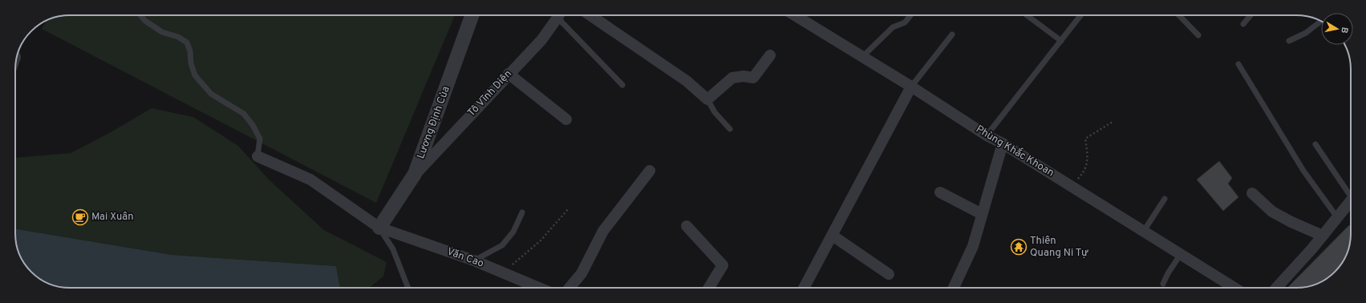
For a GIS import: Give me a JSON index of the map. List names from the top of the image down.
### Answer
{
  "streets": {
    "street": [
      "Tô Vĩnh Diện",
      "Lương Định Của",
      "Phùng Khắc Khoan",
      "Văn Cao"
    ]
  },
  "crossings": [
    ["Tô Vĩnh Diện", "Lương Định Của"],
    ["Lương Định Của", "Văn Cao"]
  ],
  "places": {
    "cafe": ["Mai Xuân"],
    "temple": ["Thiên Quang Ni Tự"]
  },
  "north": "right"
}
